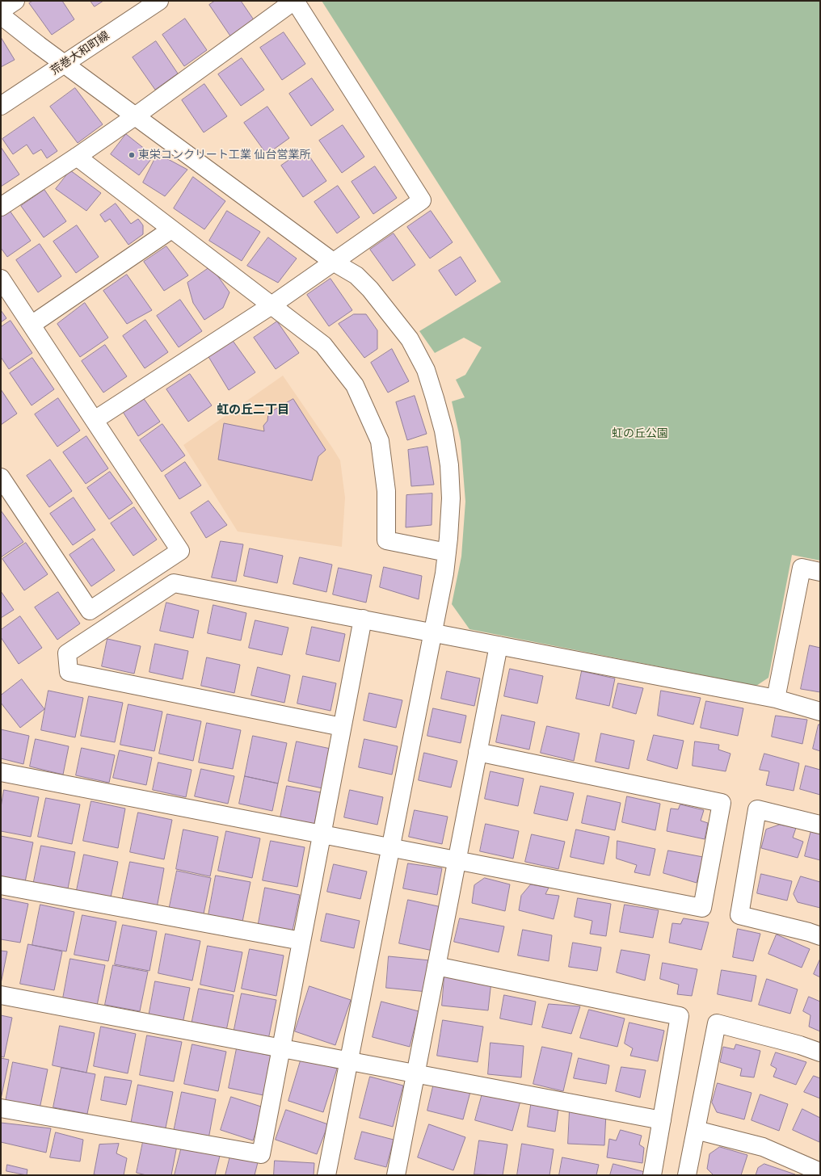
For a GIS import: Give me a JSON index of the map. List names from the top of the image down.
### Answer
{
  "streets": {
    "street": ["荒巻大和町線"]
  },
  "districts": ["虹の丘二丁目"],
  "parks": ["虹の丘公園"],
  "places": ["東栄コンクリート工業 仙台営業所"]
}
